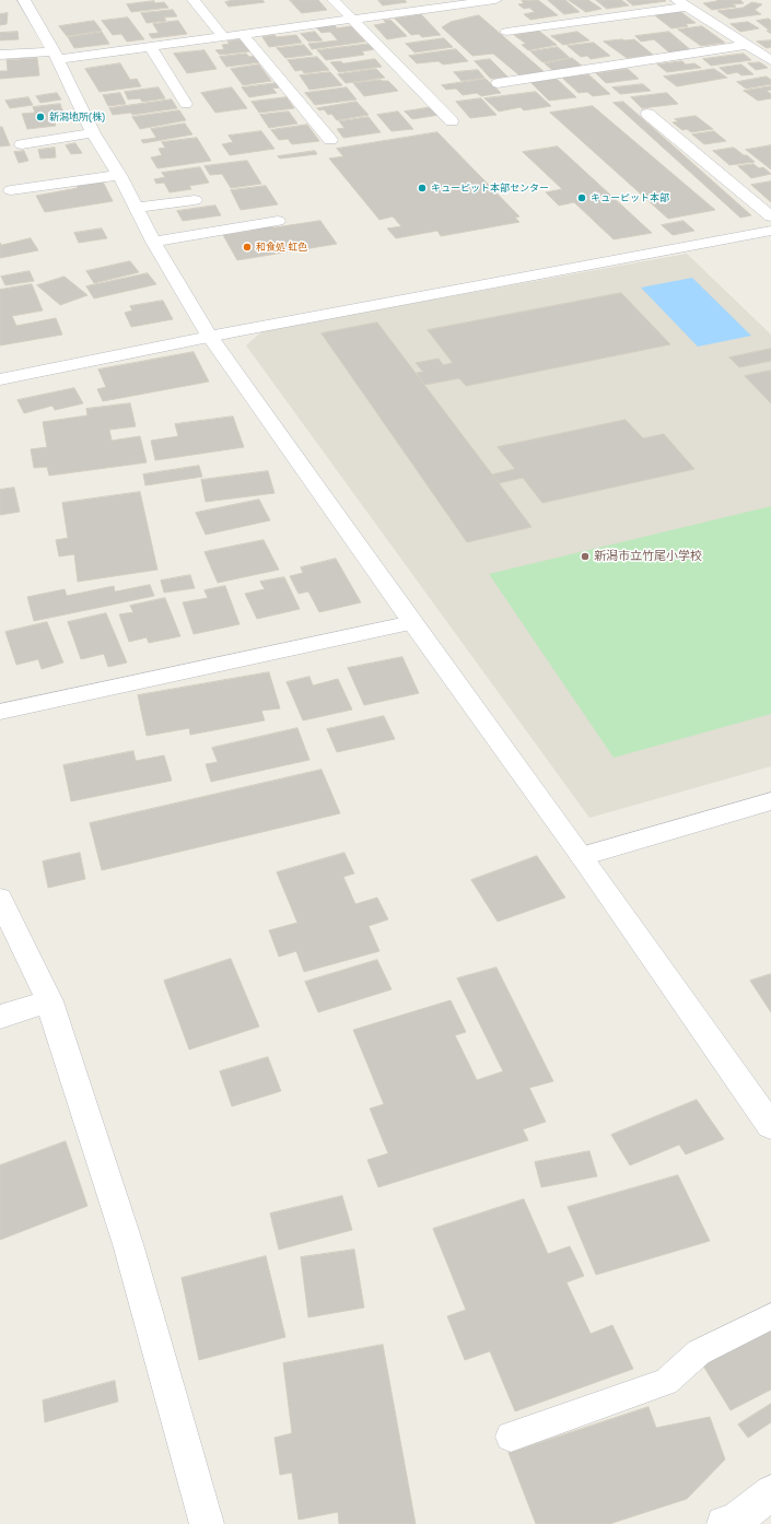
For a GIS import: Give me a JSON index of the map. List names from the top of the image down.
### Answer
{
  "places": [
    "新潟地所(株)",
    "キューピット本部センター",
    "キューピット本部",
    "和食処 虹色",
    "新潟市立竹尾小学校"
  ]
}
